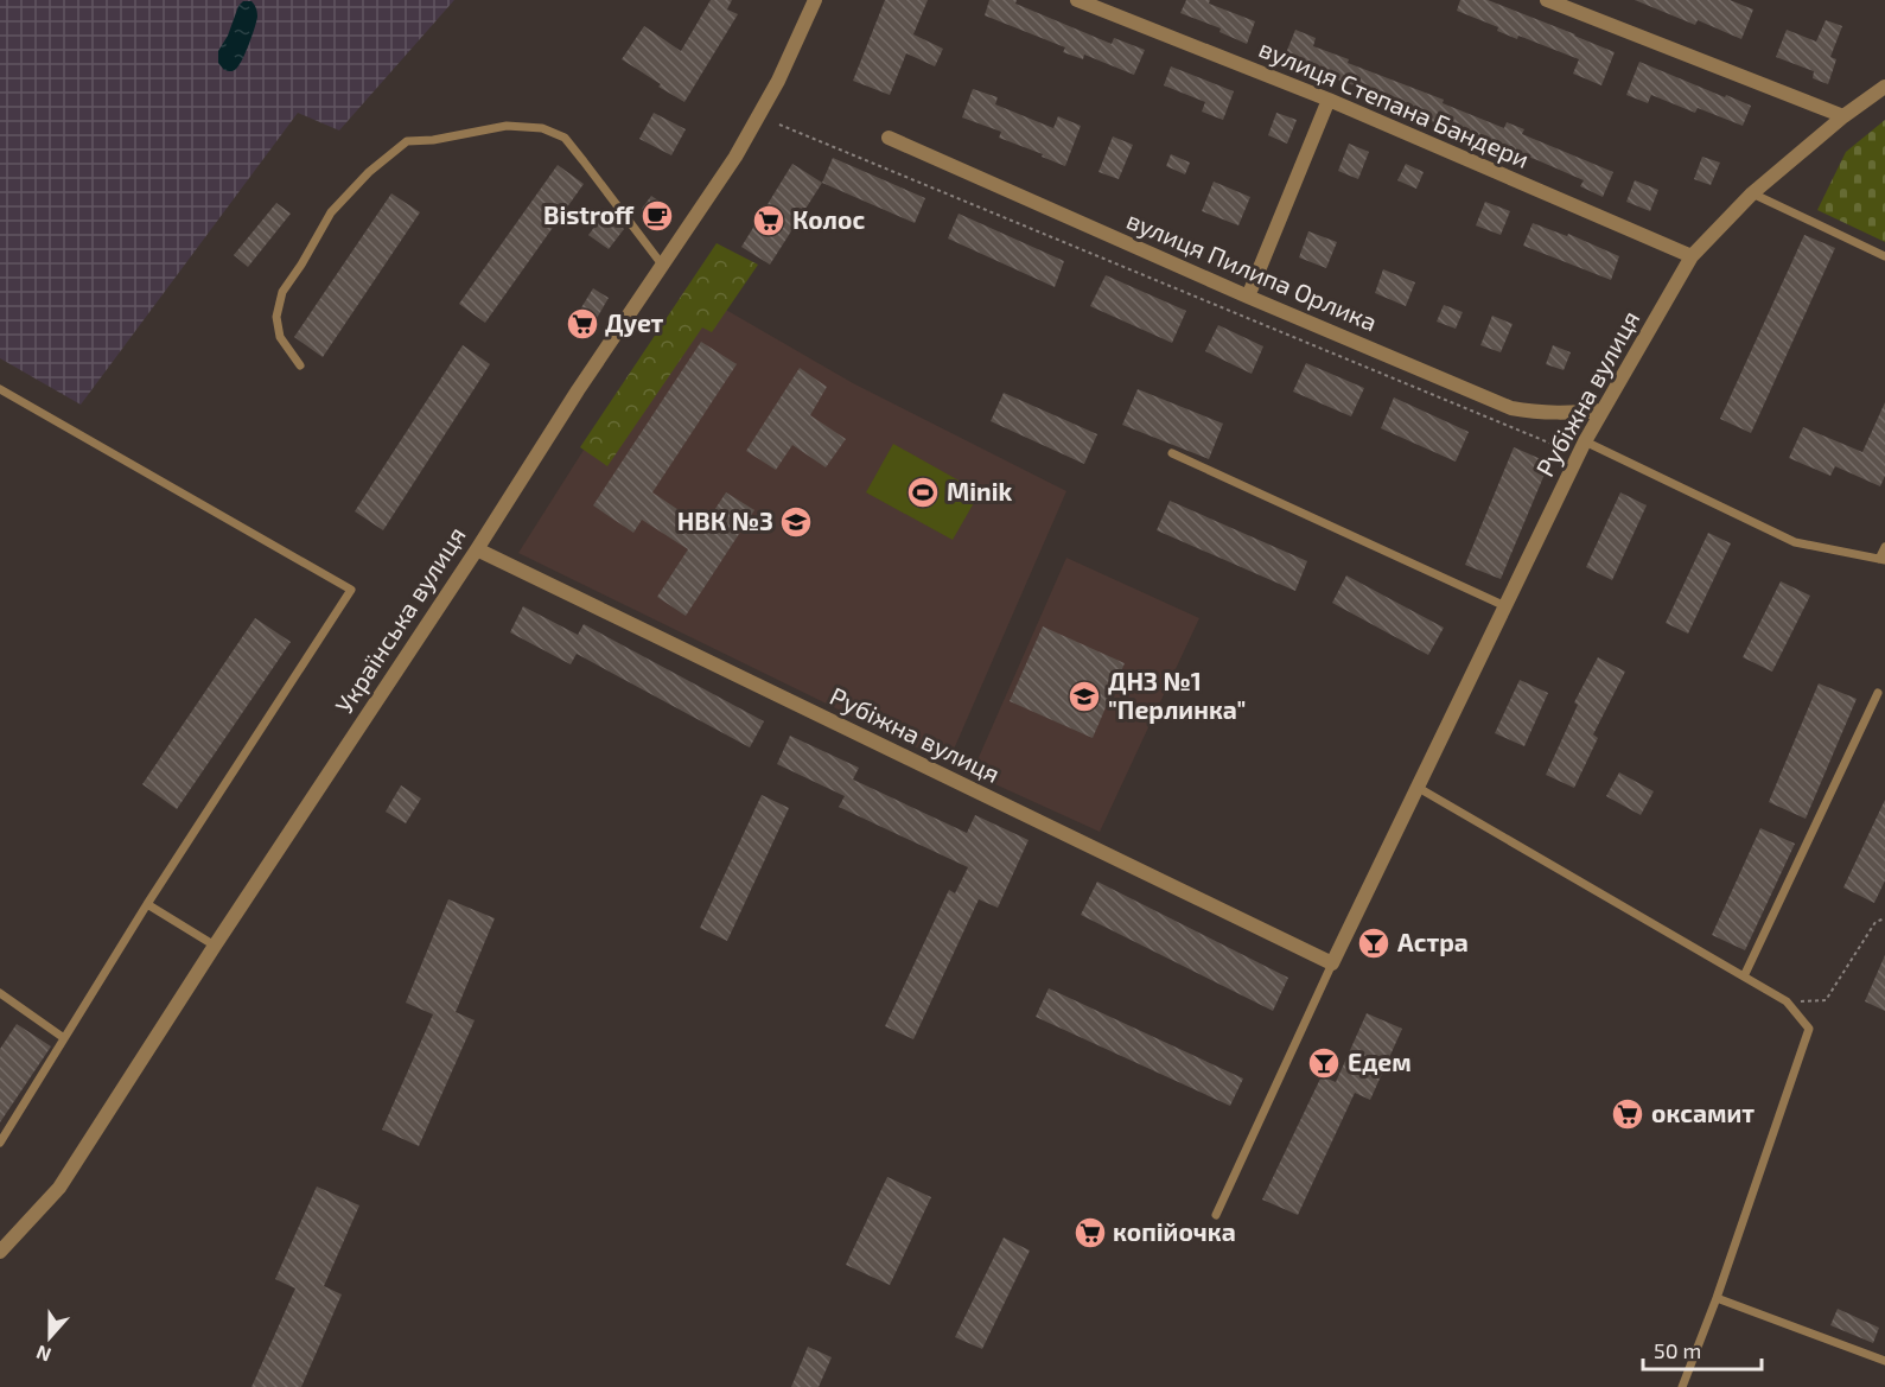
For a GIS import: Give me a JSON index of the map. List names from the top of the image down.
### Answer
{
  "streets": {
    "street": [
      "вулиця Степана Бандери",
      "вулиця Пилипа Орлика",
      "Рубіжна вулиця",
      "Українська вулиця"
    ]
  },
  "crossings": [
    ["вулиця Степана Бандери", "Рубіжна вулиця"],
    ["вулиця Пилипа Орлика", "Рубіжна вулиця"],
    ["Рубіжна вулиця", "Українська вулиця"]
  ],
  "places": {
    "cafe": ["Bistroff"],
    "supermarket": [
      "Колос",
      "Дует",
      "оксамит",
      "копійочка"
    ],
    "sports": ["Minik"],
    "school or university": ["НВК №3", "ДНЗ №1 \"Перлинка\""],
    "bar": ["Астра", "Едем"]
  },
  "scale_bar": "50 m",
  "north": "bottom"
}
